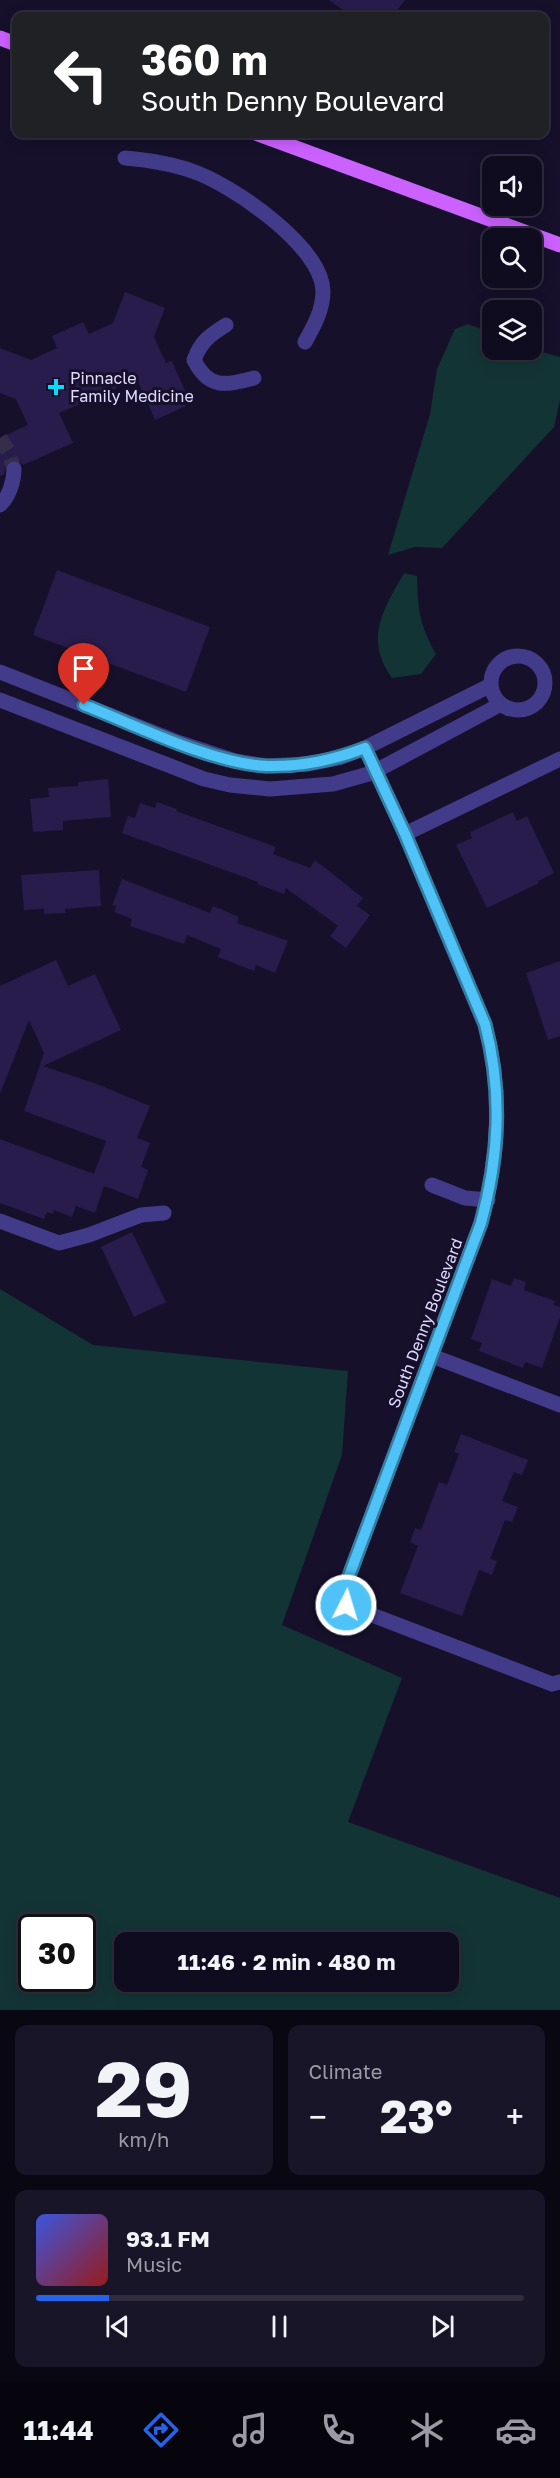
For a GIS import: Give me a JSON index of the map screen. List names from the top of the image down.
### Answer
{
  "streets": {
    "street": ["South Denny Boulevard"]
  },
  "places": {
    "health": ["Pinnacle Family Medicine"]
  },
  "page": {
    "turn": ["360 m", "South Denny Boulevard"],
    "limit": "30",
    "trip": "11:46 · 2 min · 480 m",
    "tile": [
      ["29", "km/h"],
      "Climate"
    ],
    "heat": ["−", "23°", "+"],
    "song": ["93.1 FM", "Music"],
    "tabs": "11:44"
  }
}
